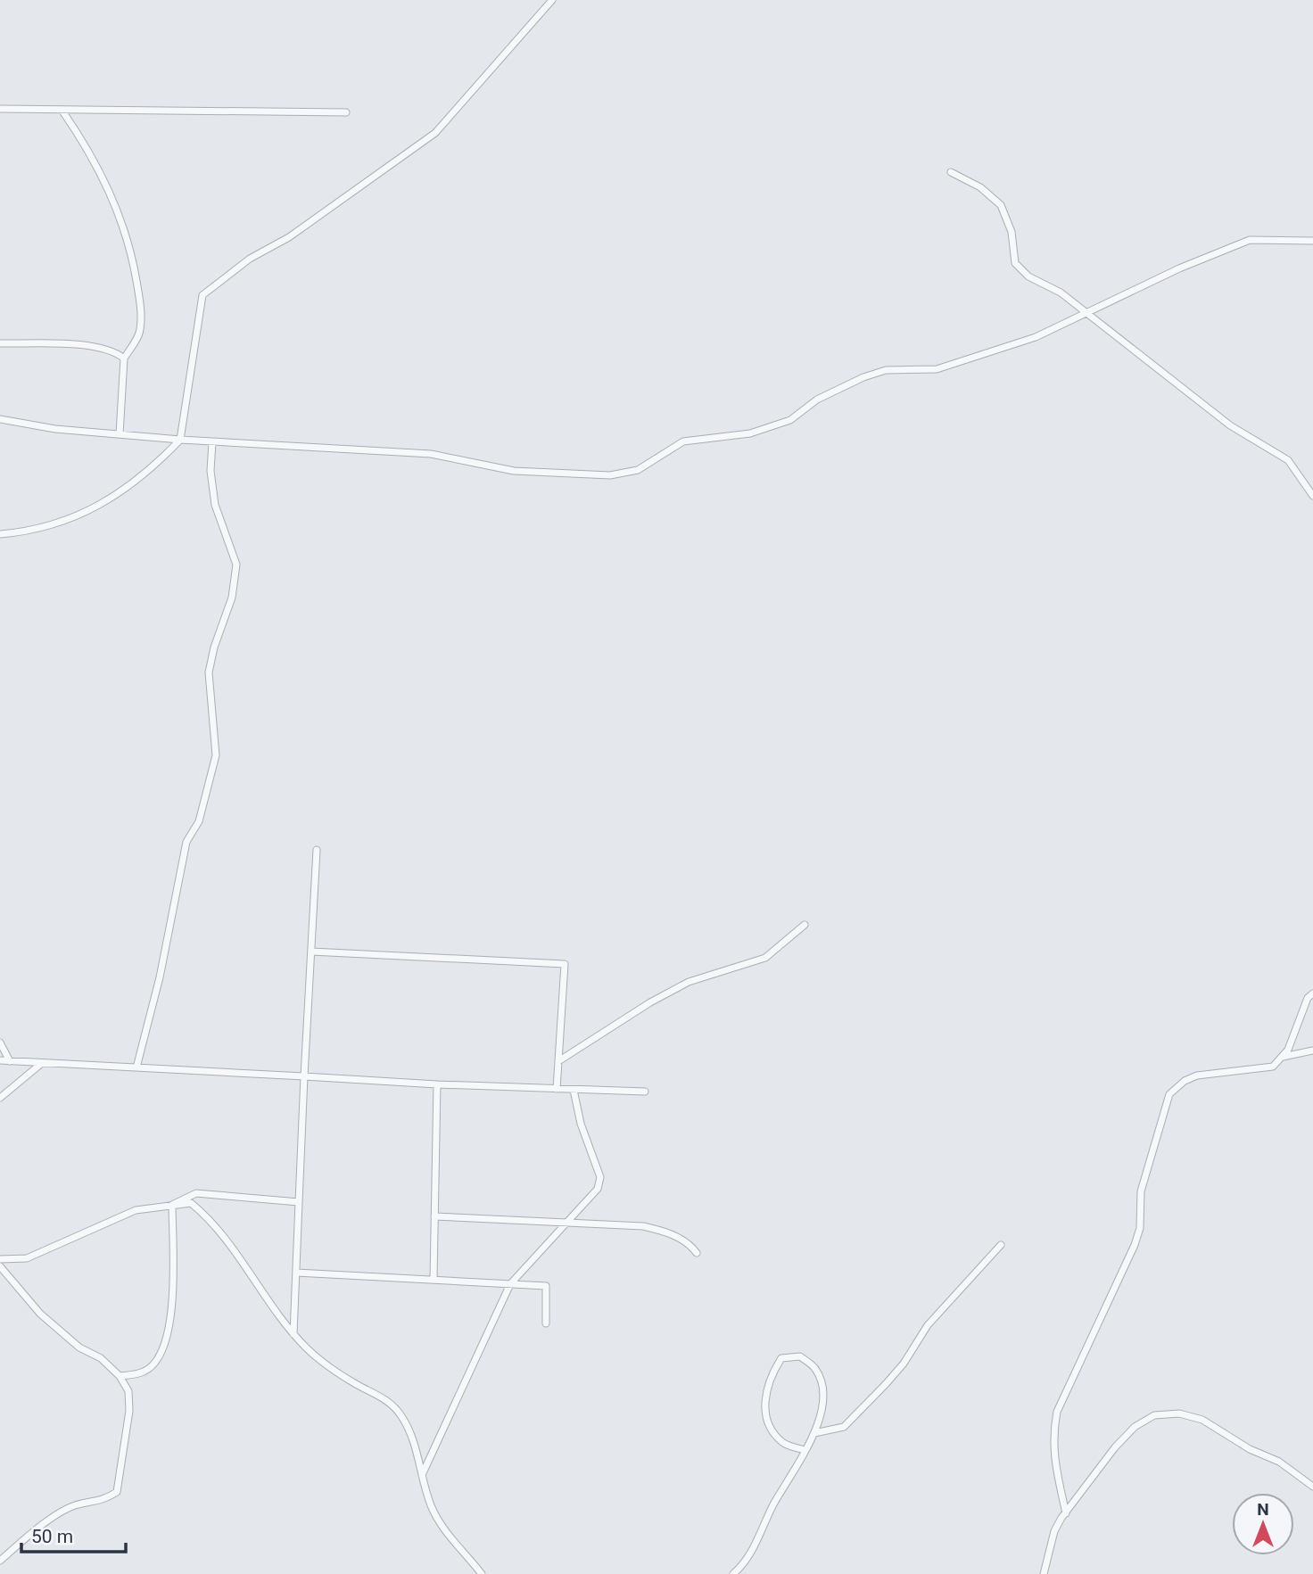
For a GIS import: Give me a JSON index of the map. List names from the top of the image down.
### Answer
{
  "scale_bar": "50 m",
  "north": "top"
}
